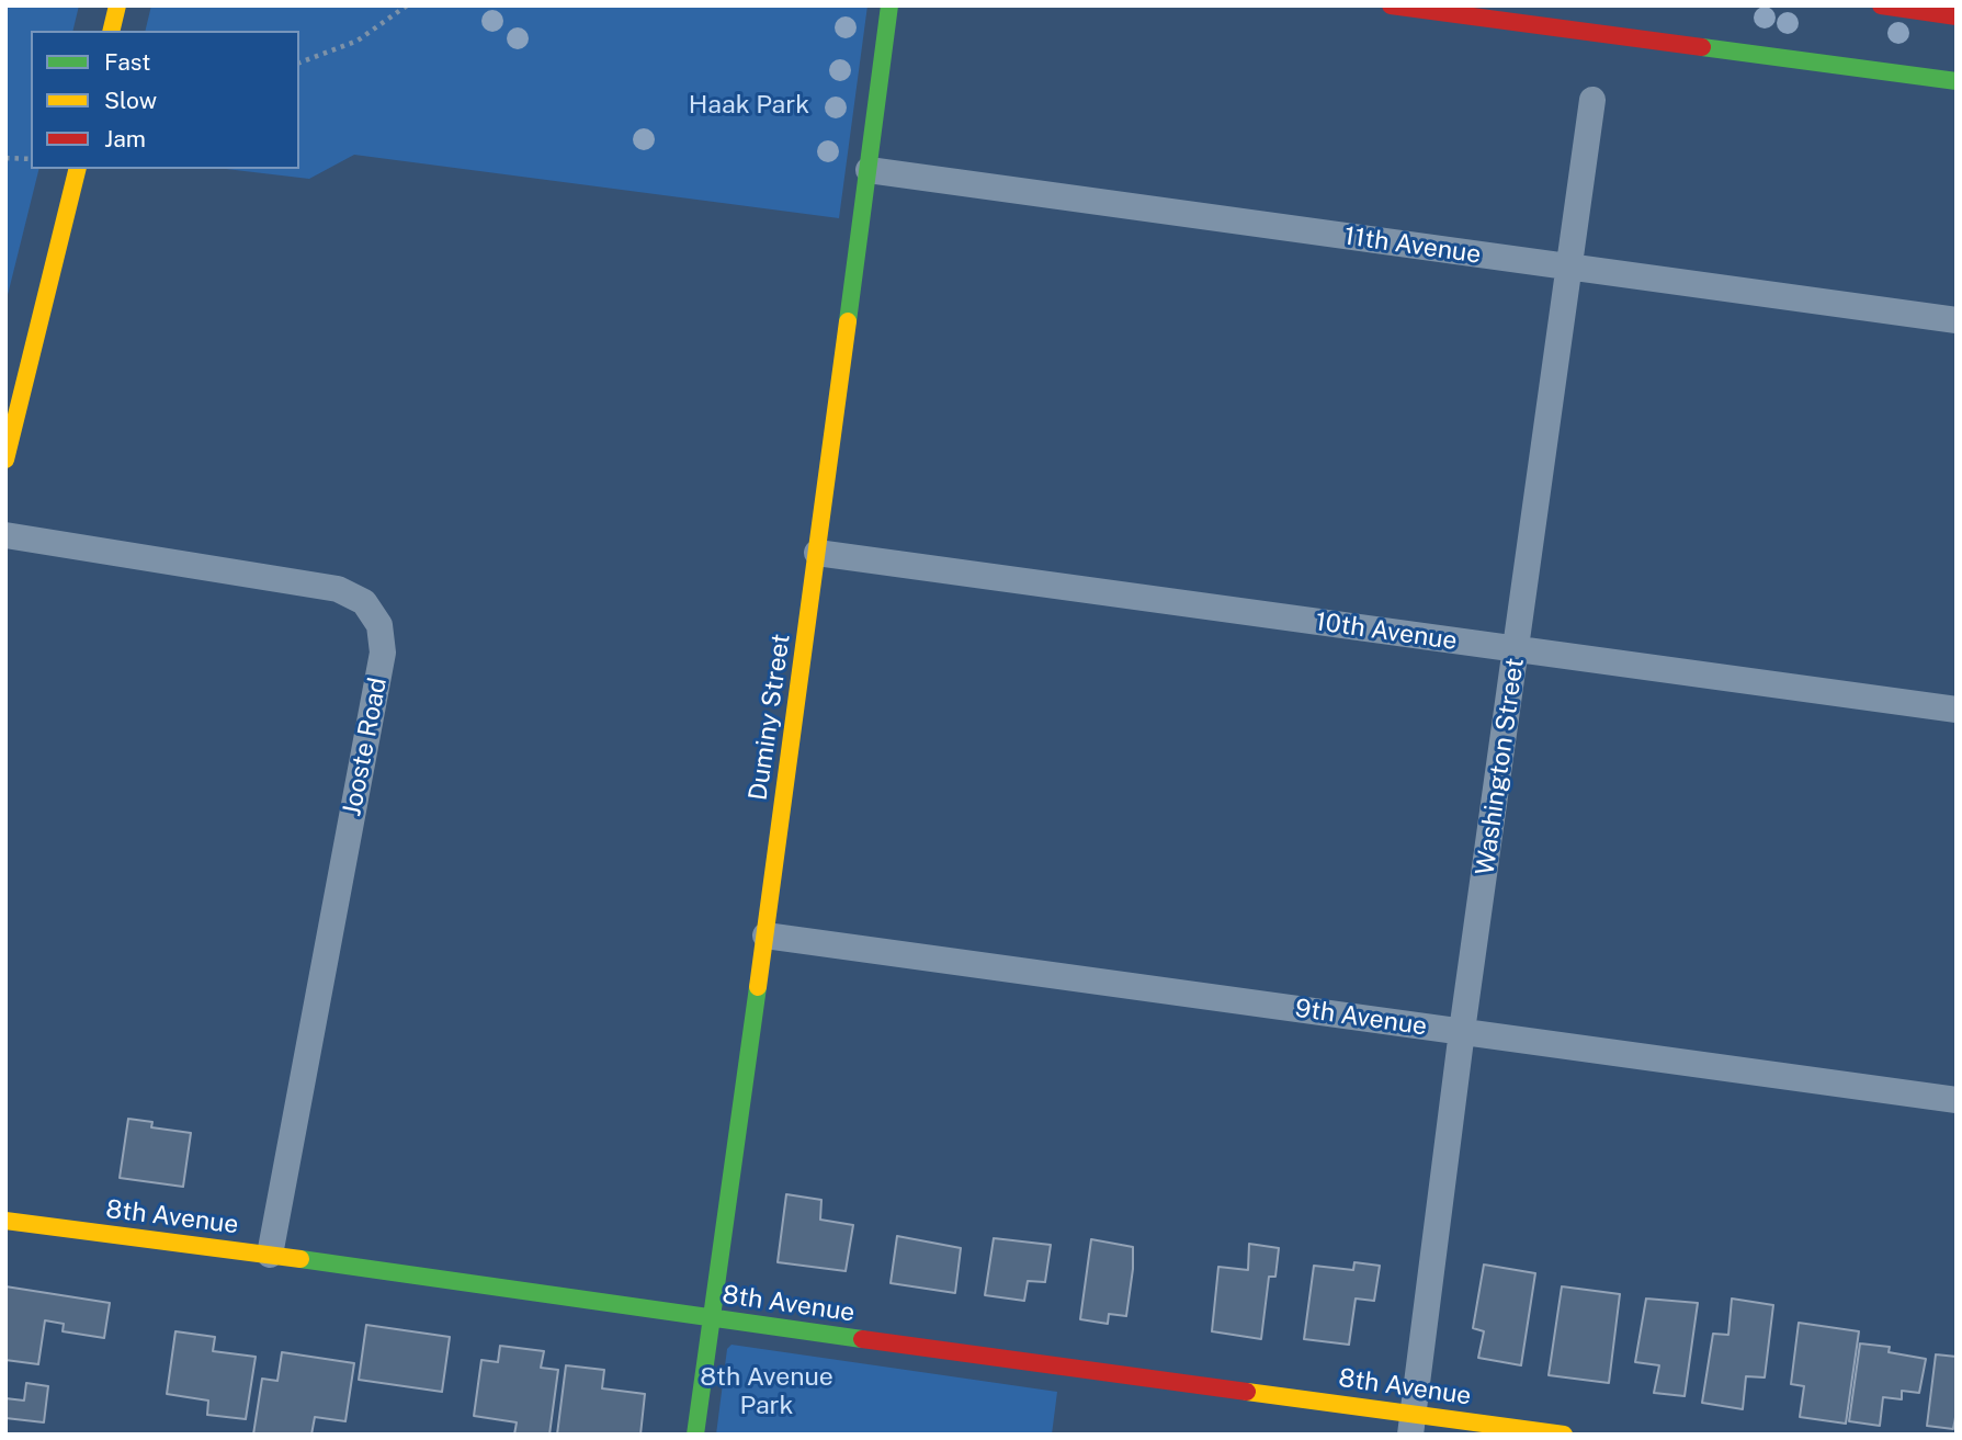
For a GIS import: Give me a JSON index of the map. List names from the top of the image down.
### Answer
{
  "streets": {
    "street": [
      "11th Avenue",
      "10th Avenue",
      "Duminy Street",
      "Jooste Road",
      "Washington Street",
      "9th Avenue",
      "8th Avenue"
    ]
  },
  "crossings": [
    ["11th Avenue", "Duminy Street"],
    ["11th Avenue", "Washington Street"],
    ["10th Avenue", "Duminy Street"],
    ["10th Avenue", "Washington Street"],
    ["Duminy Street", "9th Avenue"],
    ["Duminy Street", "8th Avenue"],
    ["Jooste Road", "8th Avenue"],
    ["Washington Street", "9th Avenue"],
    ["Washington Street", "8th Avenue"]
  ],
  "parks": ["Haak Park", "8th Avenue Park"],
  "legend": ["Fast", "Slow", "Jam"]
}
